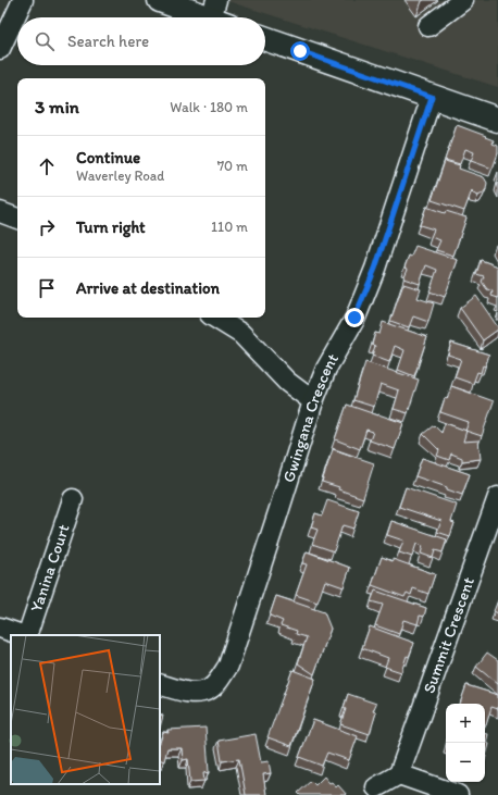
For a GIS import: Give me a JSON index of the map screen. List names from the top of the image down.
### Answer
{
  "streets": {
    "street": ["Gwingana Crescent", "Yanina Court", "Summit Crescent"]
  },
  "page": {
    "search": "Search here",
    "heading": ["3 min", "Walk · 180 m"],
    "list": [
      ["Continue", "Waverley Road", "70 m"],
      ["Turn right", "110 m"],
      "Arrive at destination"
    ],
    "map_buttons": ["+", "−"]
  }
}
